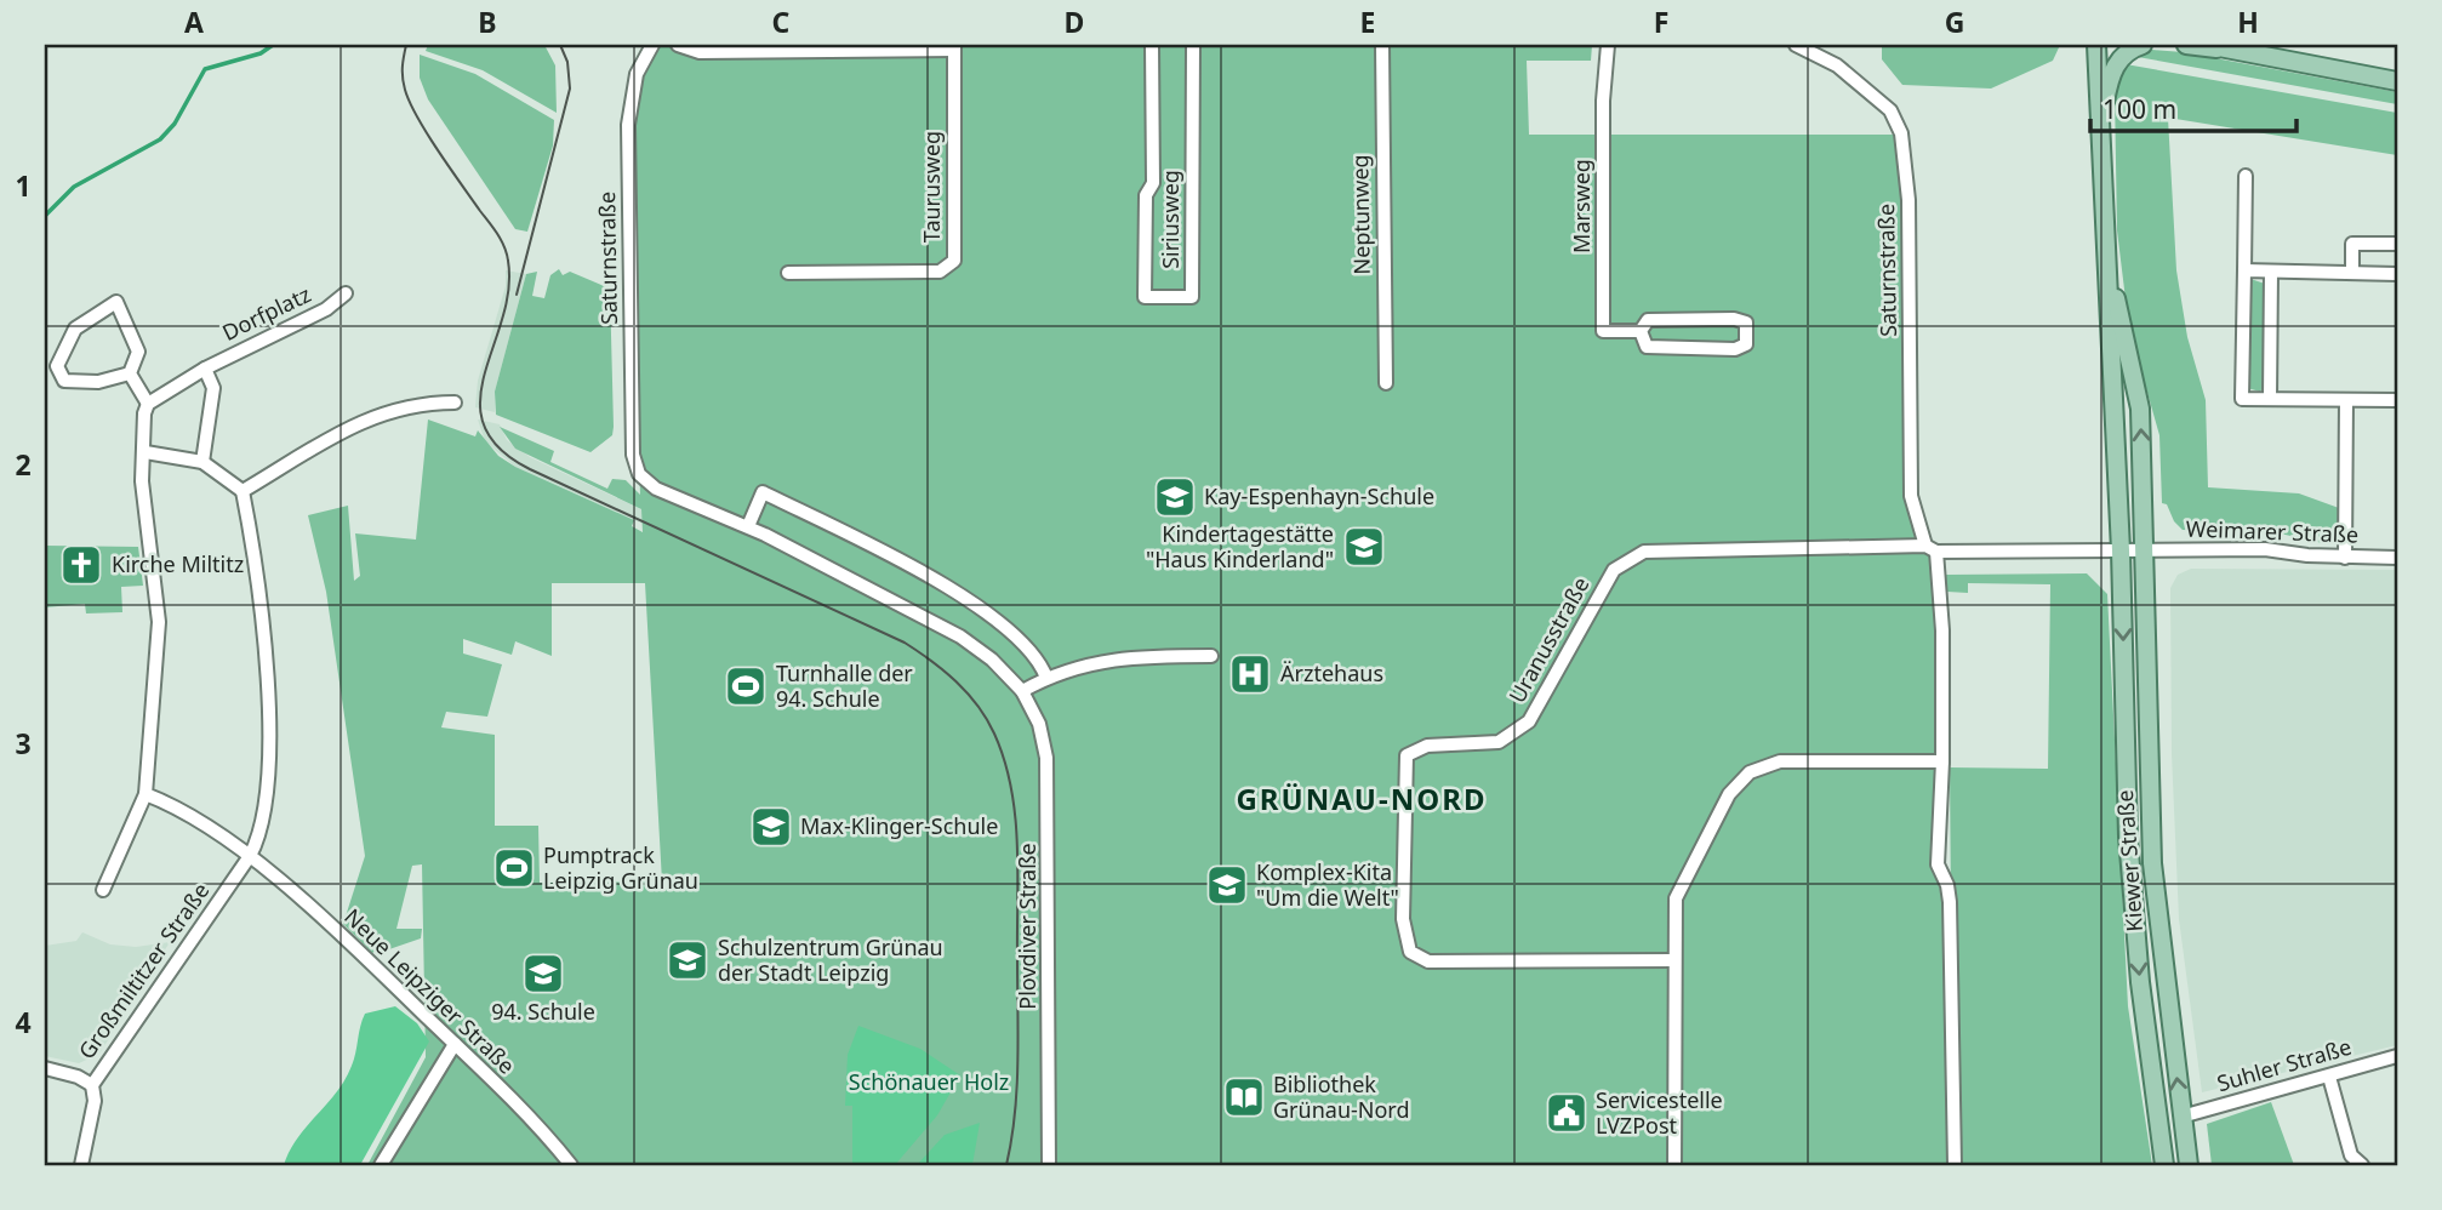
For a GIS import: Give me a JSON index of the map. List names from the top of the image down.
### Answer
{
  "streets": {
    "main road": ["Kiewer Straße"],
    "street": [
      "Taurusweg",
      "Marsweg",
      "Neptunweg",
      "Siriusweg",
      "Saturnstraße",
      "Dorfplatz",
      "Weimarer Straße",
      "Uranusstraße",
      "Plovdiver Straße",
      "Großmiltitzer Straße",
      "Neue Leipziger Straße",
      "Suhler Straße"
    ]
  },
  "crossings": [
    ["Saturnstraße", "Uranusstraße"],
    ["Saturnstraße", "Plovdiver Straße"],
    ["Weimarer Straße", "Kiewer Straße"],
    ["Uranusstraße", "Kiewer Straße"],
    ["Kiewer Straße", "Suhler Straße"],
    ["Großmiltitzer Straße", "Neue Leipziger Straße"]
  ],
  "districts": ["GRÜNAU-NORD"],
  "parks": ["Schönauer Holz"],
  "places": {
    "school or university": [
      "Kay-Espenhayn-Schule",
      "Kindertagestätte \"Haus Kinderland\"",
      "Max-Klinger-Schule",
      "Komplex-Kita \"Um die Welt\"",
      "Schulzentrum Grünau der Stadt Leipzig",
      "94. Schule"
    ],
    "church": ["Kirche Miltitz"],
    "hospital": ["Ärztehaus"],
    "sports": ["Turnhalle der 94. Schule", "Pumptrack Leipzig Grünau"],
    "library": ["Bibliothek Grünau-Nord"],
    "public building": ["Servicestelle LVZPost"]
  },
  "scale_bar": "100 m",
  "grid": {
    "columns": [
      "A",
      "B",
      "C",
      "D",
      "E",
      "F",
      "G",
      "H"
    ],
    "rows": [
      "1",
      "2",
      "3",
      "4"
    ]
  }
}
